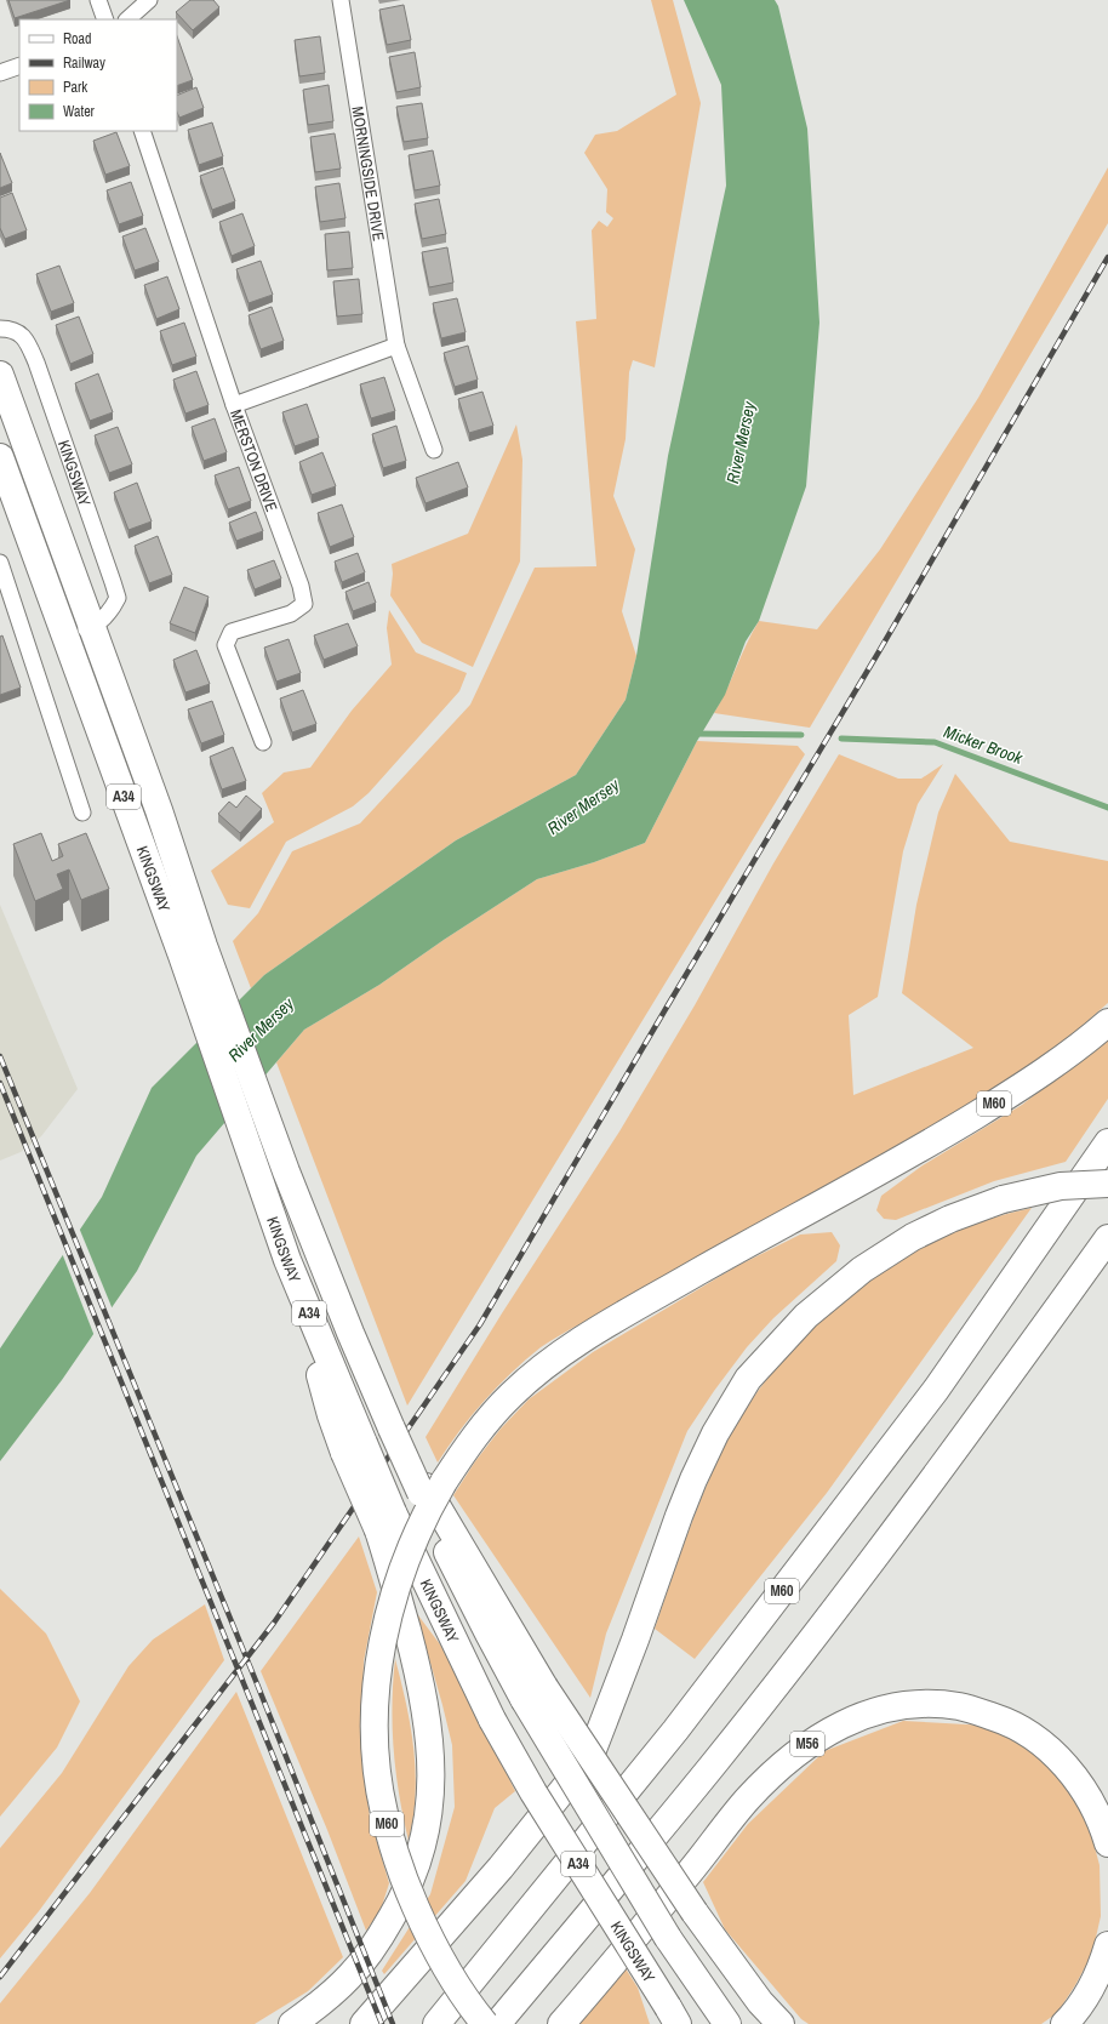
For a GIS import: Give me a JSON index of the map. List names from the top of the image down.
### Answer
{
  "streets": {
    "highway": [
      "KINGSWAY",
      "A34",
      "M60",
      "M56"
    ],
    "street": ["MORNINGSIDE DRIVE", "MERSTON DRIVE"]
  },
  "water": ["River Mersey", "Micker Brook"],
  "legend": [
    "Road",
    "Railway",
    "Park",
    "Water"
  ]
}
